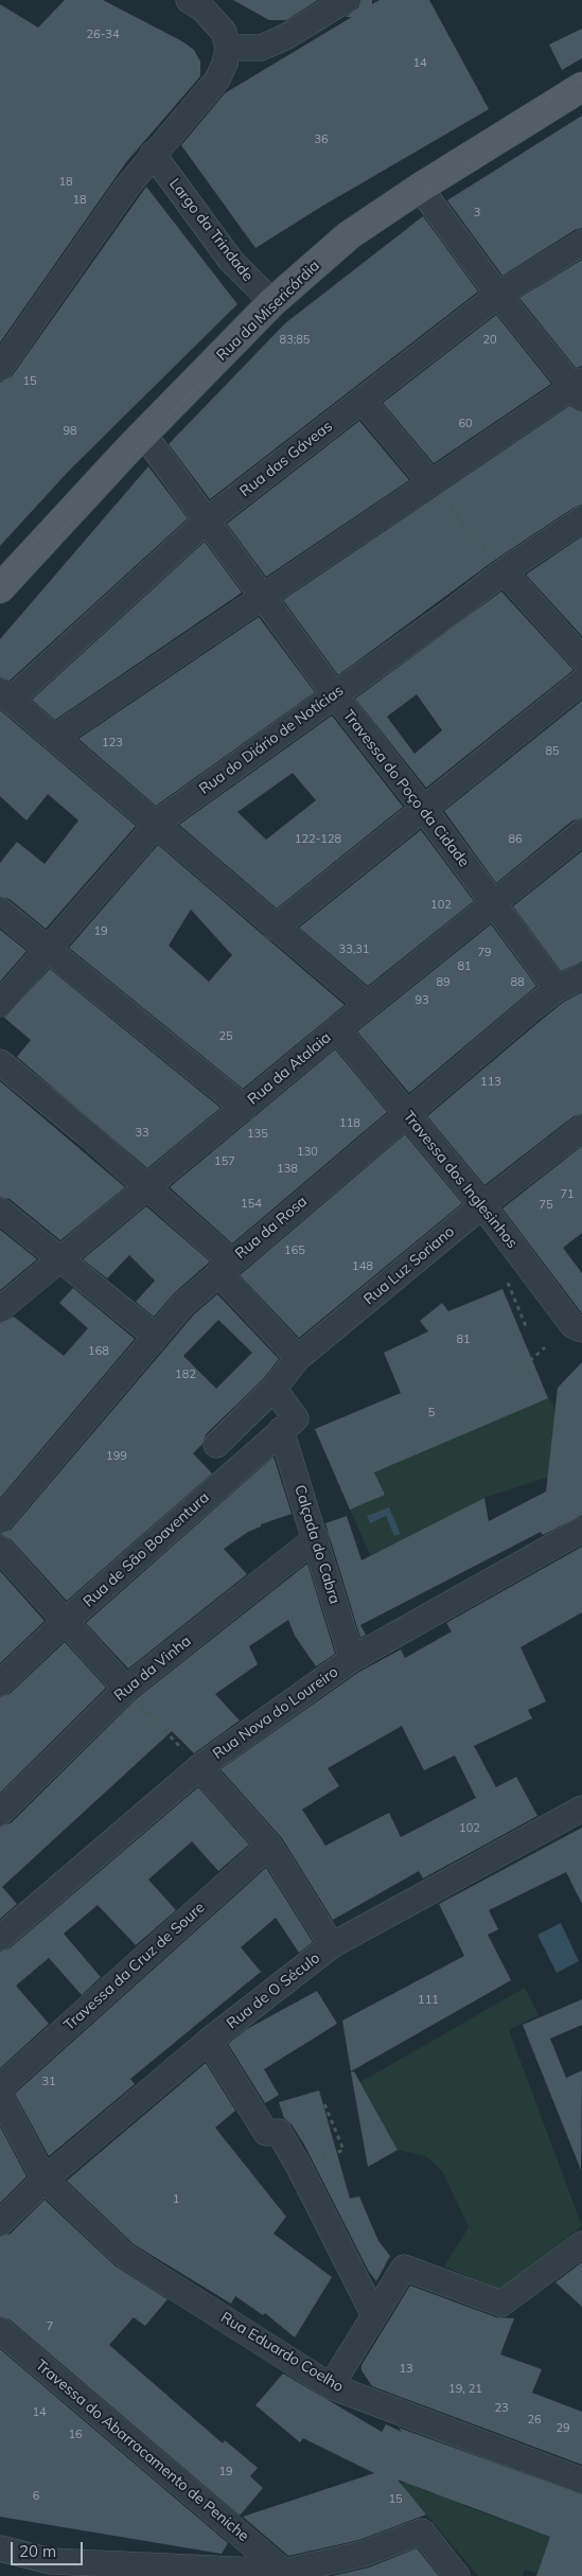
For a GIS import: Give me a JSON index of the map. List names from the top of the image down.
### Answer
{
  "streets": {
    "main road": ["Rua da Misericórdia"],
    "street": [
      "Largo da Trindade",
      "Rua das Gáveas",
      "Rua do Diário de Notícias",
      "Travessa do Poço da Cidade",
      "Rua da Atalaia",
      "Travessa dos Inglesinhos",
      "Rua da Rosa",
      "Rua Luz Soriano",
      "Calçada do Cabra",
      "Rua de São Boaventura",
      "Rua da Vinha",
      "Rua Nova do Loureiro",
      "Travessa da Cruz de Soure",
      "Rua de O Século",
      "Rua Eduardo Coelho",
      "Travessa do Abarracamento de Peniche"
    ]
  },
  "crossings": [
    ["Largo da Trindade", "Rua da Misericórdia"],
    ["Rua da Misericórdia", "Travessa do Poço da Cidade"],
    ["Rua das Gáveas", "Travessa do Poço da Cidade"],
    ["Rua do Diário de Notícias", "Travessa do Poço da Cidade"],
    ["Travessa do Poço da Cidade", "Rua da Atalaia"],
    ["Travessa do Poço da Cidade", "Rua da Rosa"],
    ["Rua da Atalaia", "Travessa dos Inglesinhos"],
    ["Travessa dos Inglesinhos", "Rua da Rosa"],
    ["Travessa dos Inglesinhos", "Rua Luz Soriano"],
    ["Calçada do Cabra", "Rua de São Boaventura"],
    ["Calçada do Cabra", "Rua da Vinha"],
    ["Calçada do Cabra", "Rua Nova do Loureiro"],
    ["Rua de O Século", "Rua Eduardo Coelho"]
  ],
  "house_numbers": [
    "26-34",
    "14",
    "36",
    "18",
    "18",
    "3",
    "83;85",
    "20",
    "15",
    "60",
    "98",
    "123",
    "85",
    "122-128",
    "86",
    "102",
    "19",
    "33,31",
    "79",
    "81",
    "89",
    "88",
    "93",
    "25",
    "113",
    "118",
    "33",
    "135",
    "130",
    "157",
    "138",
    "71",
    "154",
    "75",
    "165",
    "148",
    "81",
    "168",
    "182",
    "5",
    "199",
    "102",
    "111",
    "31",
    "1",
    "7",
    "13",
    "19, 21",
    "23",
    "14",
    "26",
    "29",
    "16",
    "19",
    "6",
    "15"
  ],
  "scale_bar": "20 m"
}
